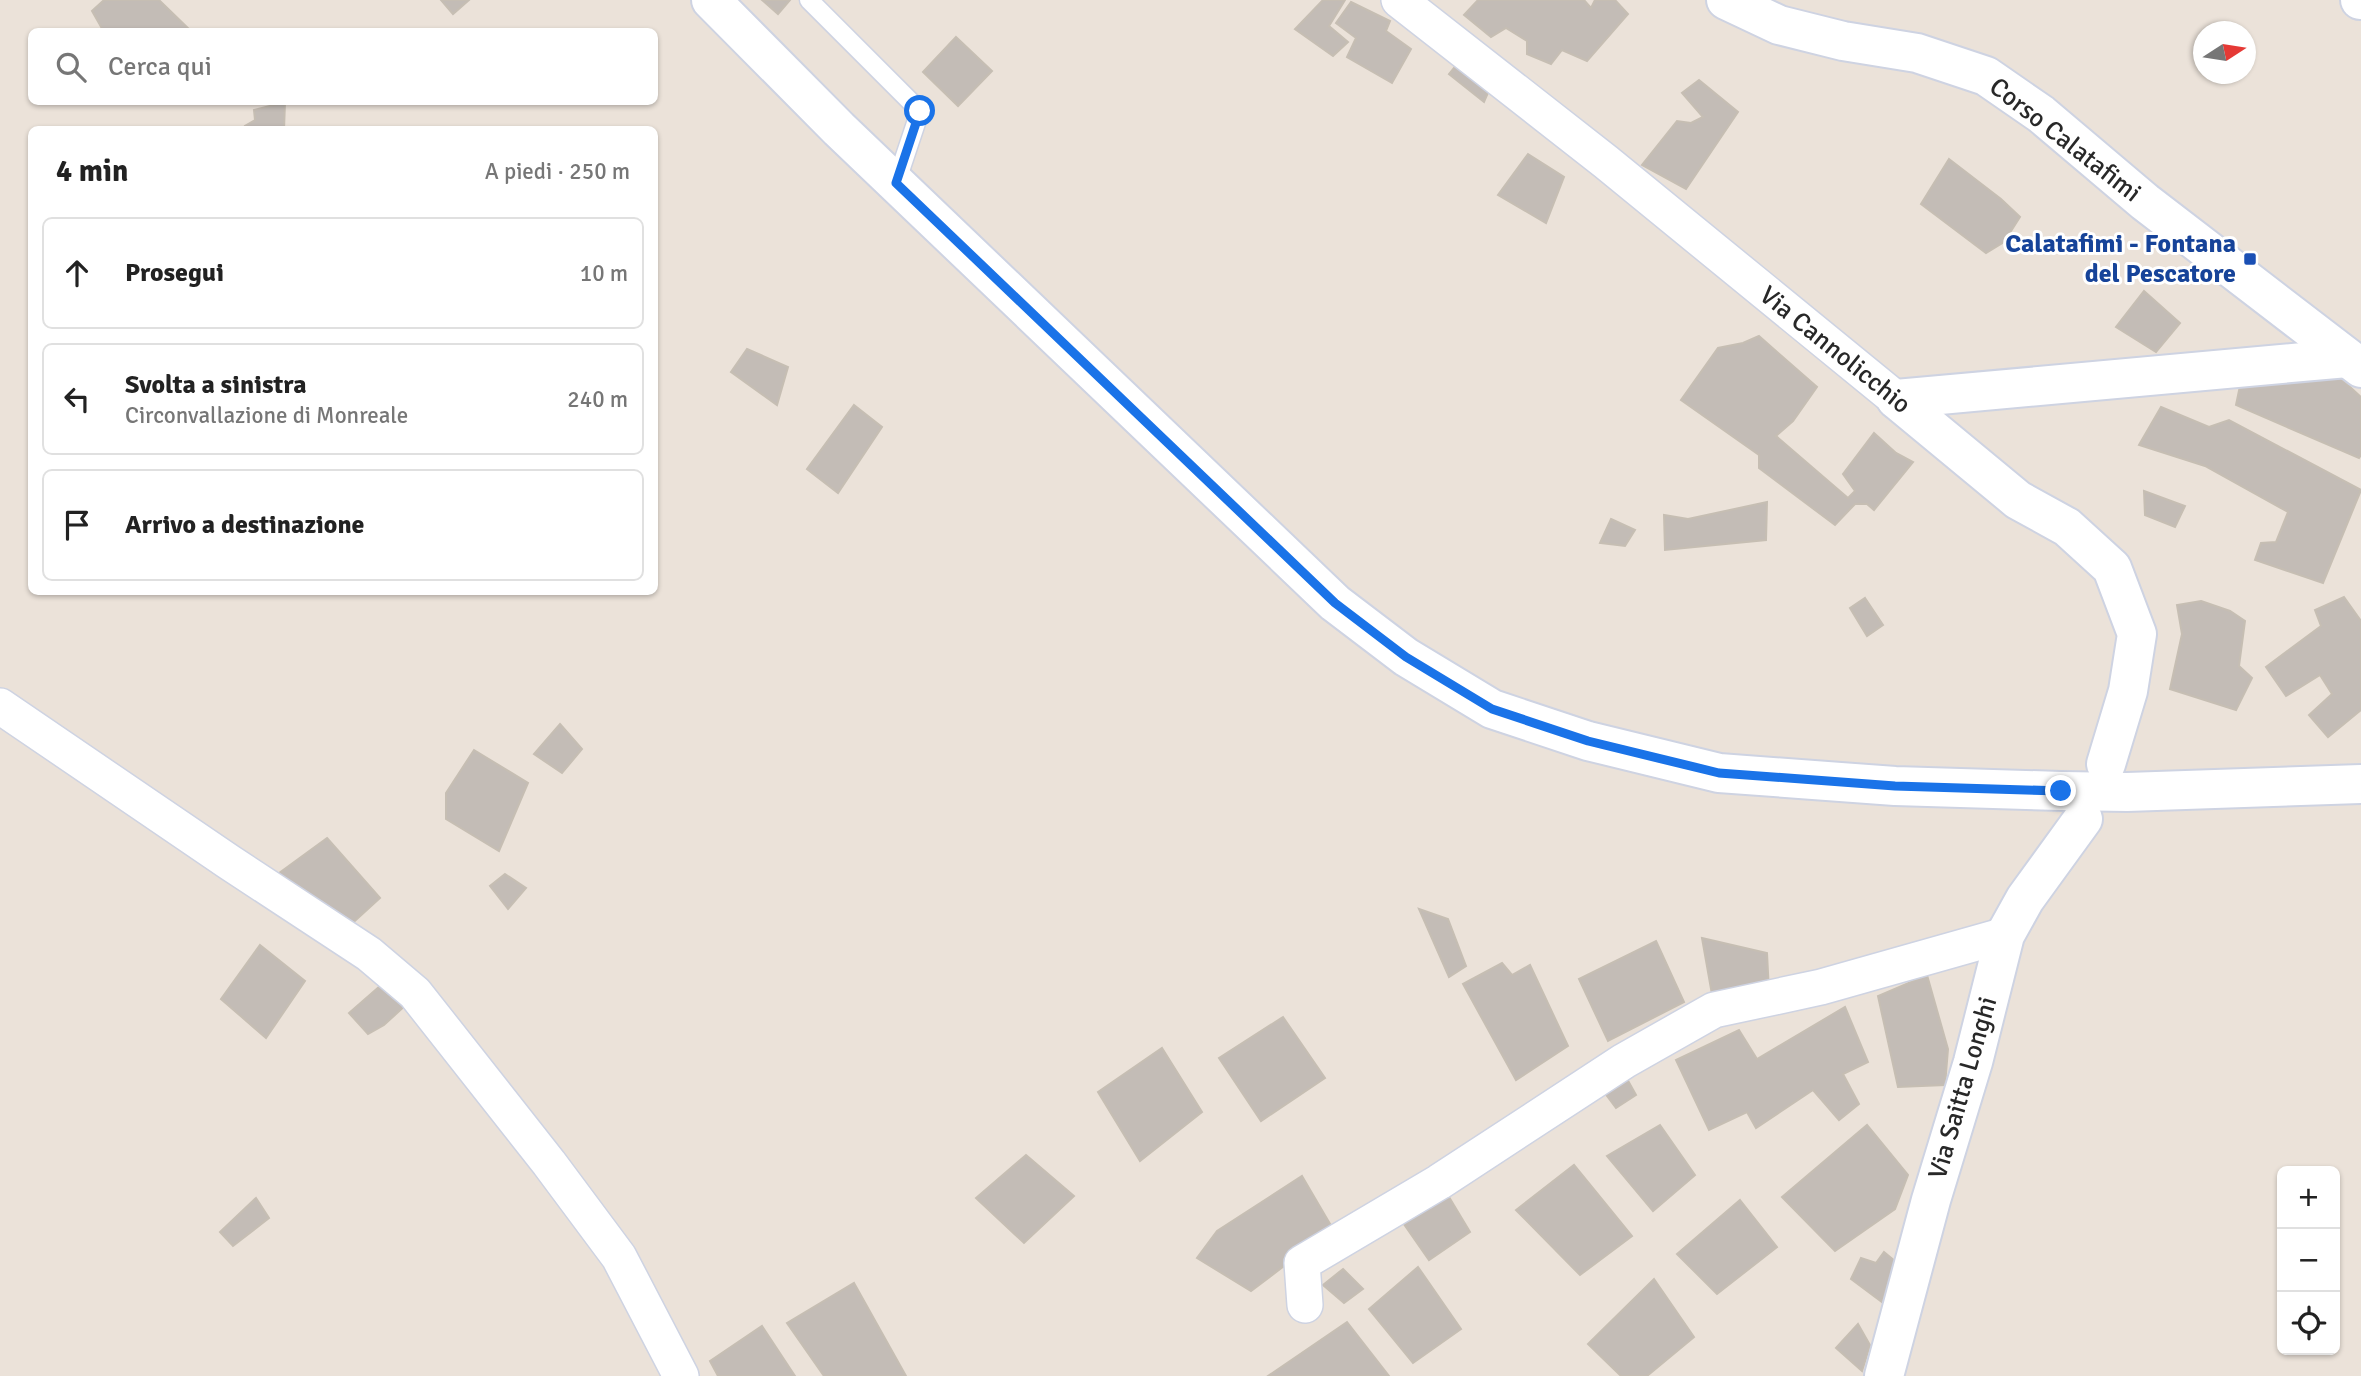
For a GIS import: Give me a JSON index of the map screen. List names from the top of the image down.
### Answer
{
  "streets": {
    "street": ["Corso Calatafimi", "Via Cannolicchio", "Via Saitta Longhi"]
  },
  "places": {
    "transit": ["Calatafimi - Fontana del Pescatore"]
  },
  "north": "right",
  "page": {
    "search": "Cerca qui",
    "heading": ["4 min", "A piedi · 250 m"],
    "list": [
      ["Prosegui", "10 m"],
      ["Svolta a sinistra", "Circonvallazione di Monreale", "240 m"],
      "Arrivo a destinazione"
    ],
    "map_buttons": ["+", "−"]
  }
}
